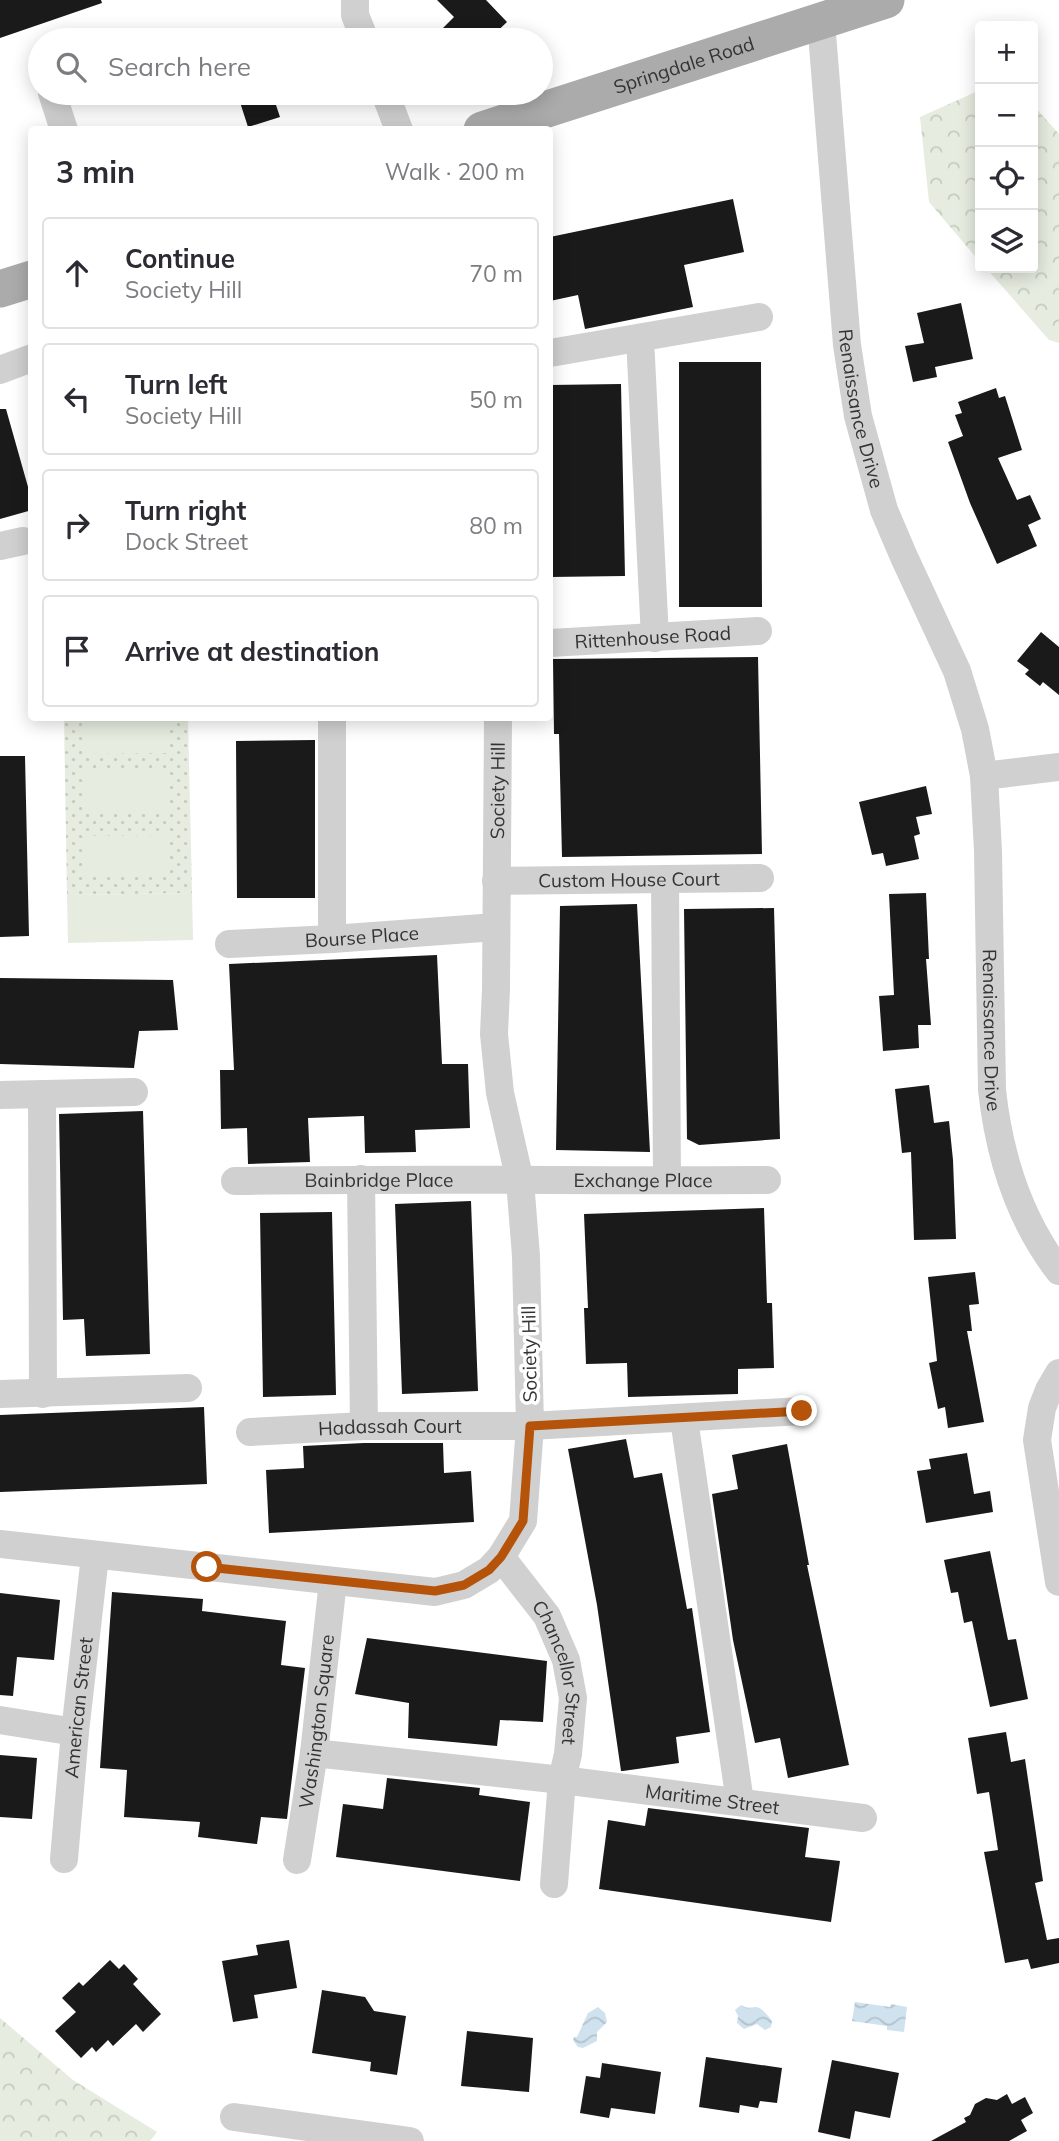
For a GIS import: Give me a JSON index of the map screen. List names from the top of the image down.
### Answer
{
  "streets": {
    "main road": ["Springdale Road"],
    "street": [
      "Renaissance Drive",
      "Rittenhouse Road",
      "Society Hill",
      "Custom House Court",
      "Bourse Place",
      "Bainbridge Place",
      "Exchange Place",
      "Hadassah Court",
      "Chancellor Street",
      "American Street",
      "Washington Square",
      "Maritime Street"
    ]
  },
  "crossings": [
    ["Springdale Road", "Renaissance Drive"],
    ["Society Hill", "Custom House Court"],
    ["Society Hill", "Bourse Place"],
    ["Society Hill", "Bainbridge Place"],
    ["Society Hill", "Exchange Place"],
    ["Society Hill", "Hadassah Court"],
    ["Society Hill", "Chancellor Street"],
    ["Society Hill", "American Street"],
    ["Society Hill", "Washington Square"],
    ["Bainbridge Place", "Exchange Place"],
    ["Chancellor Street", "Maritime Street"],
    ["Washington Square", "Maritime Street"]
  ],
  "page": {
    "map_buttons": ["+", "−"],
    "search": "Search here",
    "heading": ["3 min", "Walk · 200 m"],
    "list": [
      ["Continue", "Society Hill", "70 m"],
      ["Turn left", "Society Hill", "50 m"],
      ["Turn right", "Dock Street", "80 m"],
      "Arrive at destination"
    ]
  }
}
